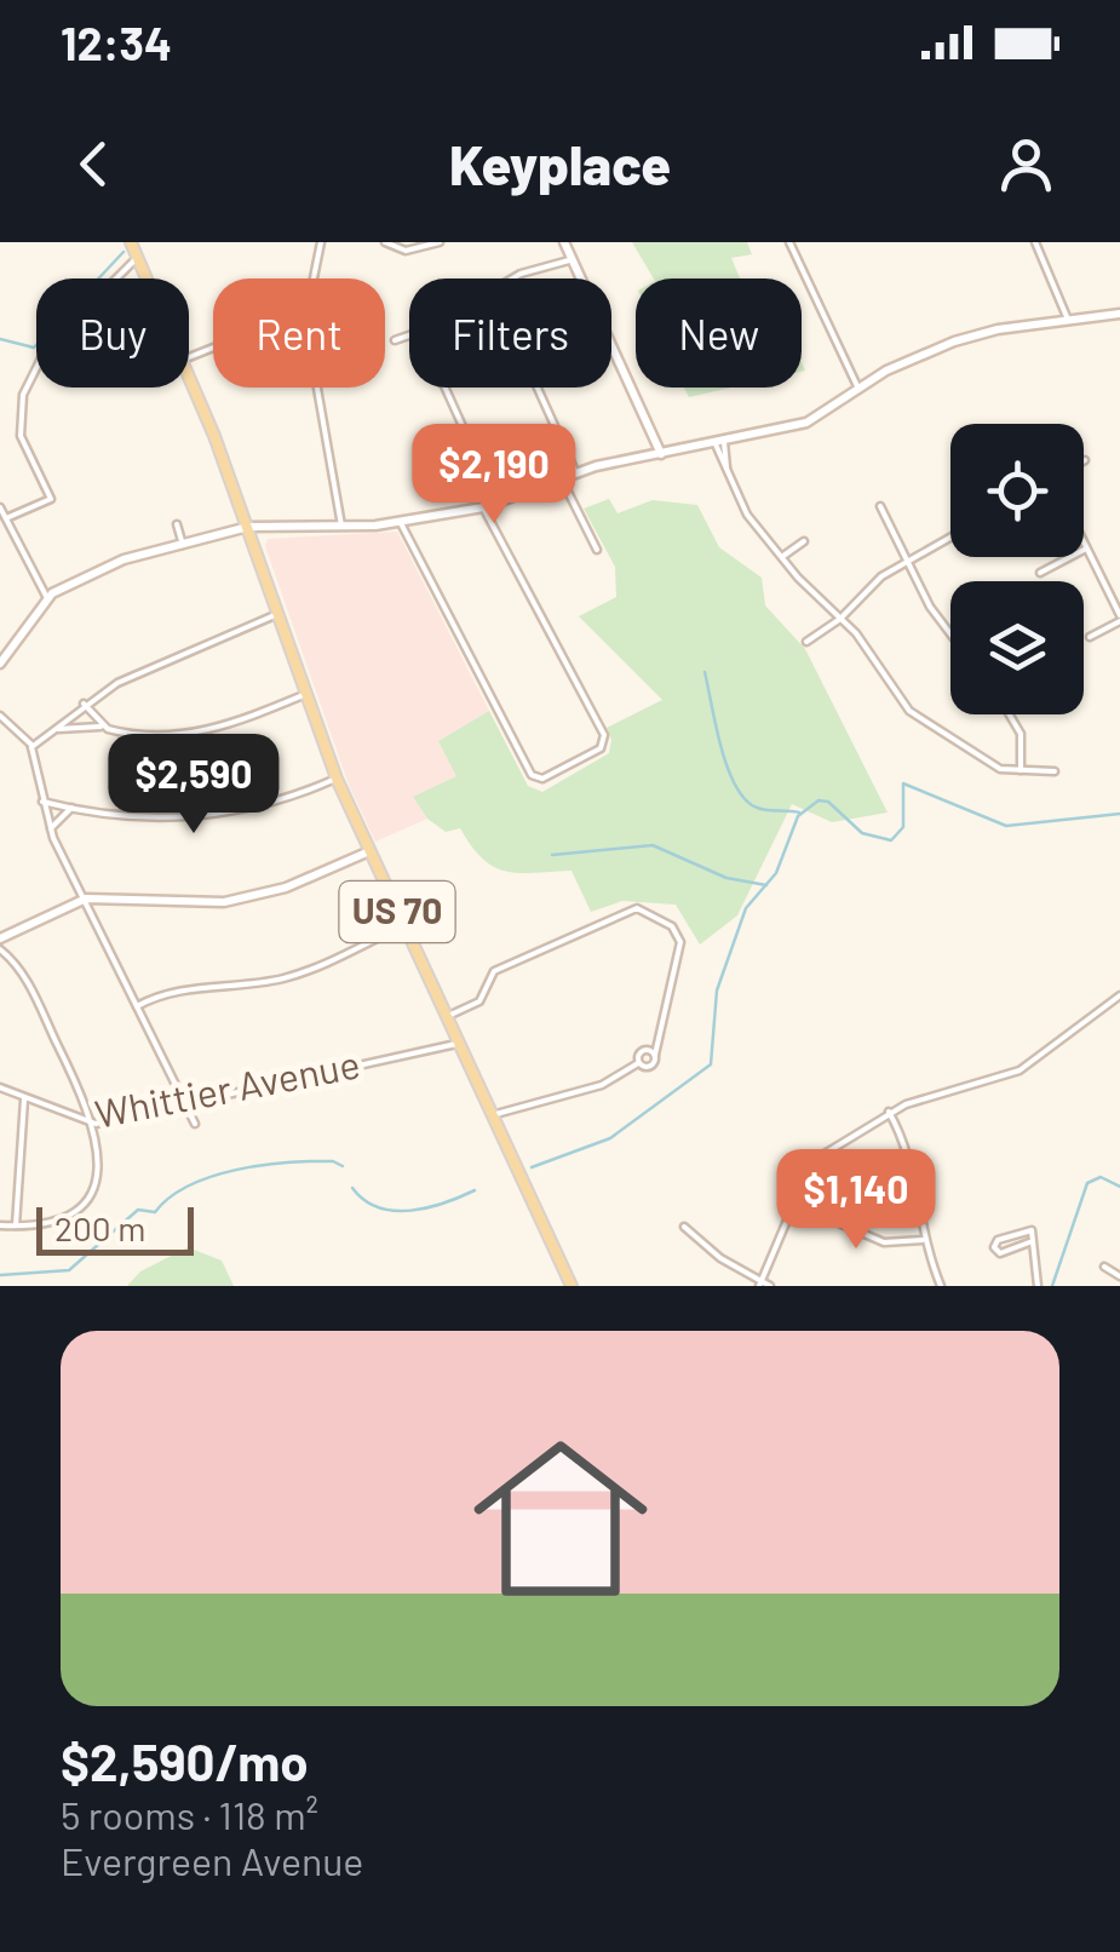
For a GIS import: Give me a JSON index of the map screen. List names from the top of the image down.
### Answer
{
  "streets": {
    "main road": ["US 70"],
    "street": ["Whittier Avenue"]
  },
  "crossings": [
    ["US 70", "Whittier Avenue"]
  ],
  "scale_bar": "200 m",
  "page": {
    "status": "12:34",
    "header": "Keyplace",
    "chip": [
      "Buy",
      "Rent",
      "Filters",
      "New"
    ],
    "price": ["$2,190", "$2,590", "$1,140"],
    "scale": "200 m",
    "list": [
      {
        "name": "$2,590/mo",
        "note": "5 rooms · 118 m² · Evergreen Avenue"
      }
    ]
  }
}
